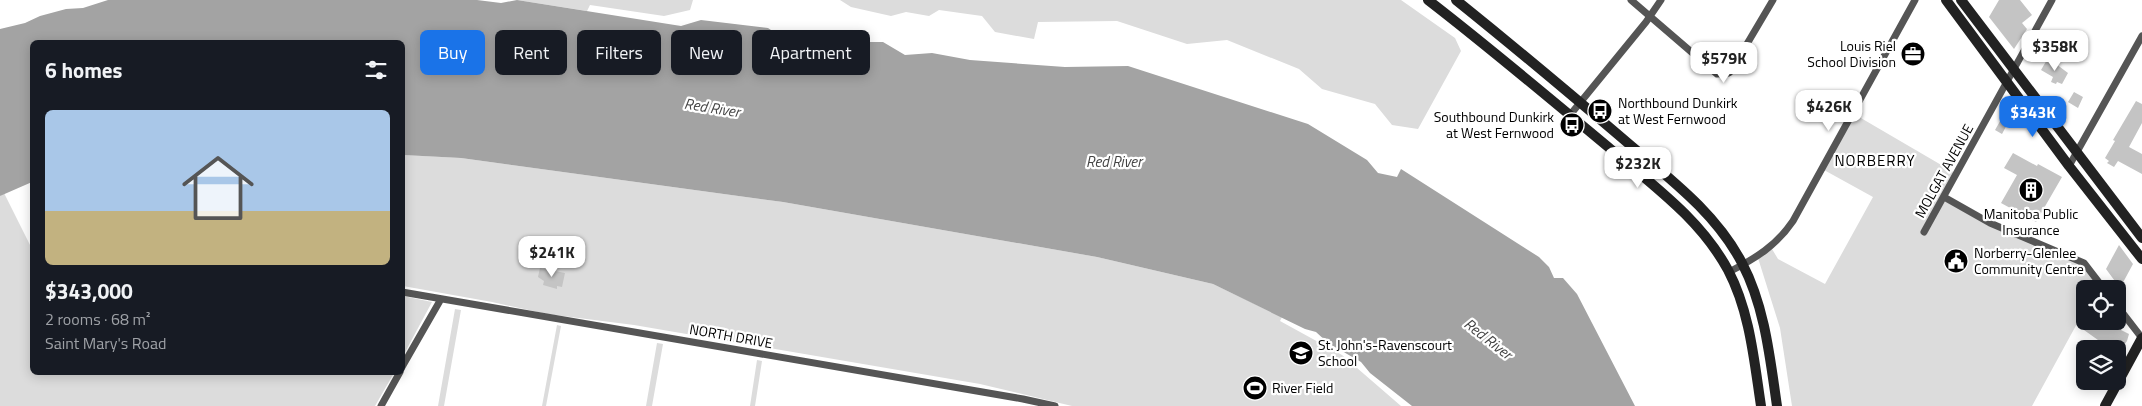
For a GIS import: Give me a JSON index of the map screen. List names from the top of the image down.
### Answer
{
  "streets": {
    "street": ["MOLGAT AVENUE", "NORTH DRIVE"]
  },
  "districts": ["NORBERRY"],
  "water": ["Red River"],
  "places": {
    "office": ["Louis Riel School Division"],
    "bus stop": ["Northbound Dunkirk at West Fernwood", "Southbound Dunkirk at West Fernwood"],
    "building": ["Manitoba Public Insurance"],
    "public building": ["Norberry-Glenlee Community Centre"],
    "school or university": ["St. John's-Ravenscourt School"],
    "sports": ["River Field"]
  },
  "page": {
    "price": [
      "$358K",
      "$579K",
      "$426K",
      "$343K",
      "$232K",
      "$241K"
    ],
    "chip": [
      "Buy",
      "Rent",
      "Filters",
      "New",
      "Apartment"
    ],
    "heading": "6 homes",
    "list": [
      {
        "name": "$343,000",
        "note": "2 rooms · 68 m² · Saint Mary's Road"
      }
    ]
  }
}
